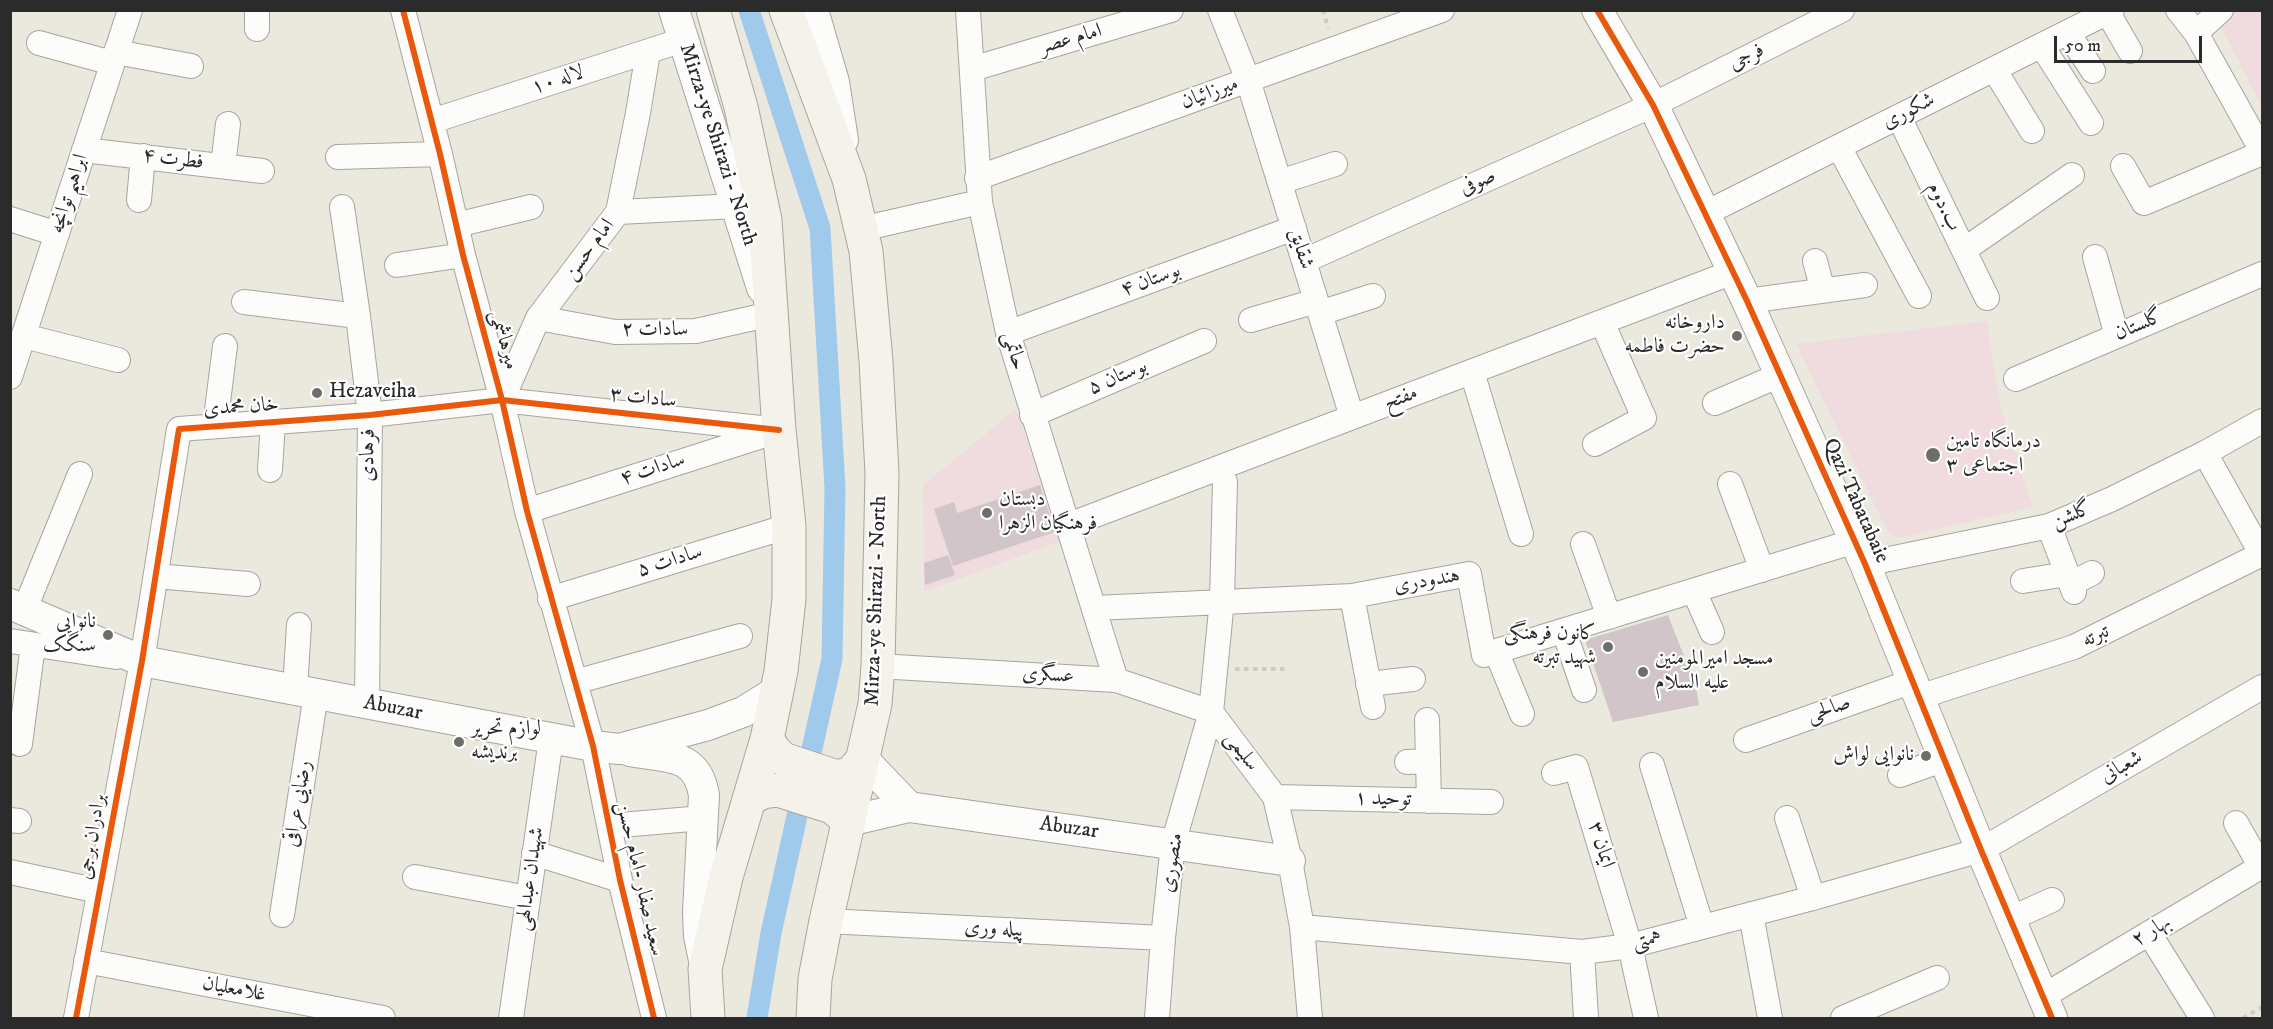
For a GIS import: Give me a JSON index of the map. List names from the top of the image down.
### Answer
{
  "streets": {
    "main road": ["Mirza-ye Shirazi - North"],
    "street": [
      "امام عصر",
      "فرجی",
      "لاله ۱۰",
      "میرزائیان",
      "شکوری",
      "فطرت ۴",
      "صوفی",
      "ابراهیم توانچه",
      "ب.دوم",
      "شقایق",
      "امام حسن",
      "بوستان ۴",
      "گلستان",
      "سادات ۲",
      "میرهاشمی",
      "حاتمی",
      "بوستان ۵",
      "سادات ۳",
      "مفتح",
      "خان محمدی",
      "فرهادی",
      "سادات ۴",
      "Qazi Tabatabaie",
      "گلشن",
      "سادات ۵",
      "هندودری",
      "تبرته",
      "عسگری",
      "Abuzar",
      "صالحی",
      "سلیمی",
      "شعبانی",
      "توحید ۱",
      "رضایی عراقی",
      "برادران برجی",
      "ایمان ۳",
      "منصوری",
      "شهیدان عبدالهی",
      "سعید صفار -امام حسن",
      "پیله وری",
      "بهار ۲",
      "همتی",
      "غلامعلیان"
    ]
  },
  "crossings": [
    ["امام عصر", "حاتمی"],
    ["فرجی", "صوفی"],
    ["فرجی", "Qazi Tabatabaie"],
    ["لاله ۱۰", "Mirza-ye Shirazi - North"],
    ["لاله ۱۰", "امام حسن"],
    ["لاله ۱۰", "میرهاشمی"],
    ["میرزائیان", "شقایق"],
    ["میرزائیان", "حاتمی"],
    ["شکوری", "ب.دوم"],
    ["شکوری", "Qazi Tabatabaie"],
    ["Mirza-ye Shirazi - North", "سادات ۲"],
    ["Mirza-ye Shirazi - North", "سادات ۳"],
    ["Mirza-ye Shirazi - North", "سادات ۴"],
    ["Mirza-ye Shirazi - North", "سادات ۵"],
    ["Mirza-ye Shirazi - North", "عسگری"],
    ["Mirza-ye Shirazi - North", "Abuzar"],
    ["Mirza-ye Shirazi - North", "پیله وری"],
    ["فطرت ۴", "ابراهیم توانچه"],
    ["صوفی", "شقایق"],
    ["صوفی", "Qazi Tabatabaie"],
    ["شقایق", "بوستان ۴"],
    ["شقایق", "مفتح"],
    ["امام حسن", "سادات ۲"],
    ["امام حسن", "میرهاشمی"],
    ["امام حسن", "سادات ۳"],
    ["امام حسن", "خان محمدی"],
    ["بوستان ۴", "حاتمی"],
    ["میرهاشمی", "سادات ۳"],
    ["میرهاشمی", "خان محمدی"],
    ["میرهاشمی", "سادات ۴"],
    ["میرهاشمی", "سادات ۵"],
    ["میرهاشمی", "Abuzar"],
    ["میرهاشمی", "سعید صفار -امام حسن"],
    ["حاتمی", "بوستان ۵"],
    ["حاتمی", "مفتح"],
    ["حاتمی", "هندودری"],
    ["حاتمی", "عسگری"],
    ["سادات ۳", "خان محمدی"],
    ["سادات ۳", "سادات ۴"],
    ["مفتح", "Qazi Tabatabaie"],
    ["خان محمدی", "فرهادی"],
    ["خان محمدی", "Abuzar"],
    ["خان محمدی", "برادران برجی"],
    ["فرهادی", "Abuzar"],
    ["Qazi Tabatabaie", "گلشن"],
    ["Qazi Tabatabaie", "تبرته"],
    ["Qazi Tabatabaie", "صالحی"],
    ["Qazi Tabatabaie", "شعبانی"],
    ["Qazi Tabatabaie", "بهار ۲"],
    ["Qazi Tabatabaie", "همتی"],
    ["هندودری", "سلیمی"],
    ["تبرته", "صالحی"],
    ["عسگری", "سلیمی"],
    ["عسگری", "منصوری"],
    ["Abuzar", "سلیمی"],
    ["Abuzar", "رضایی عراقی"],
    ["Abuzar", "برادران برجی"],
    ["Abuzar", "منصوری"],
    ["Abuzar", "شهیدان عبدالهی"],
    ["Abuzar", "سعید صفار -امام حسن"],
    ["سلیمی", "توحید ۱"],
    ["سلیمی", "منصوری"],
    ["سلیمی", "همتی"],
    ["شعبانی", "همتی"],
    ["برادران برجی", "غلامعلیان"],
    ["ایمان ۳", "همتی"],
    ["منصوری", "پیله وری"]
  ],
  "places": [
    "داروخانه حضرت فاطمه",
    "Hezaveiha",
    "درمانگاه تامین اجتماعی ۳",
    "دبستان فرهنگیان الزهرا",
    "نانوایی سنگک",
    "کانون فرهنگی شهید تبرته",
    "مسجد امیرالمومنین علیه السلام",
    "لوازم تحریر برندیشه",
    "نانوایی لواش"
  ],
  "scale_bar": "50 m"
}
